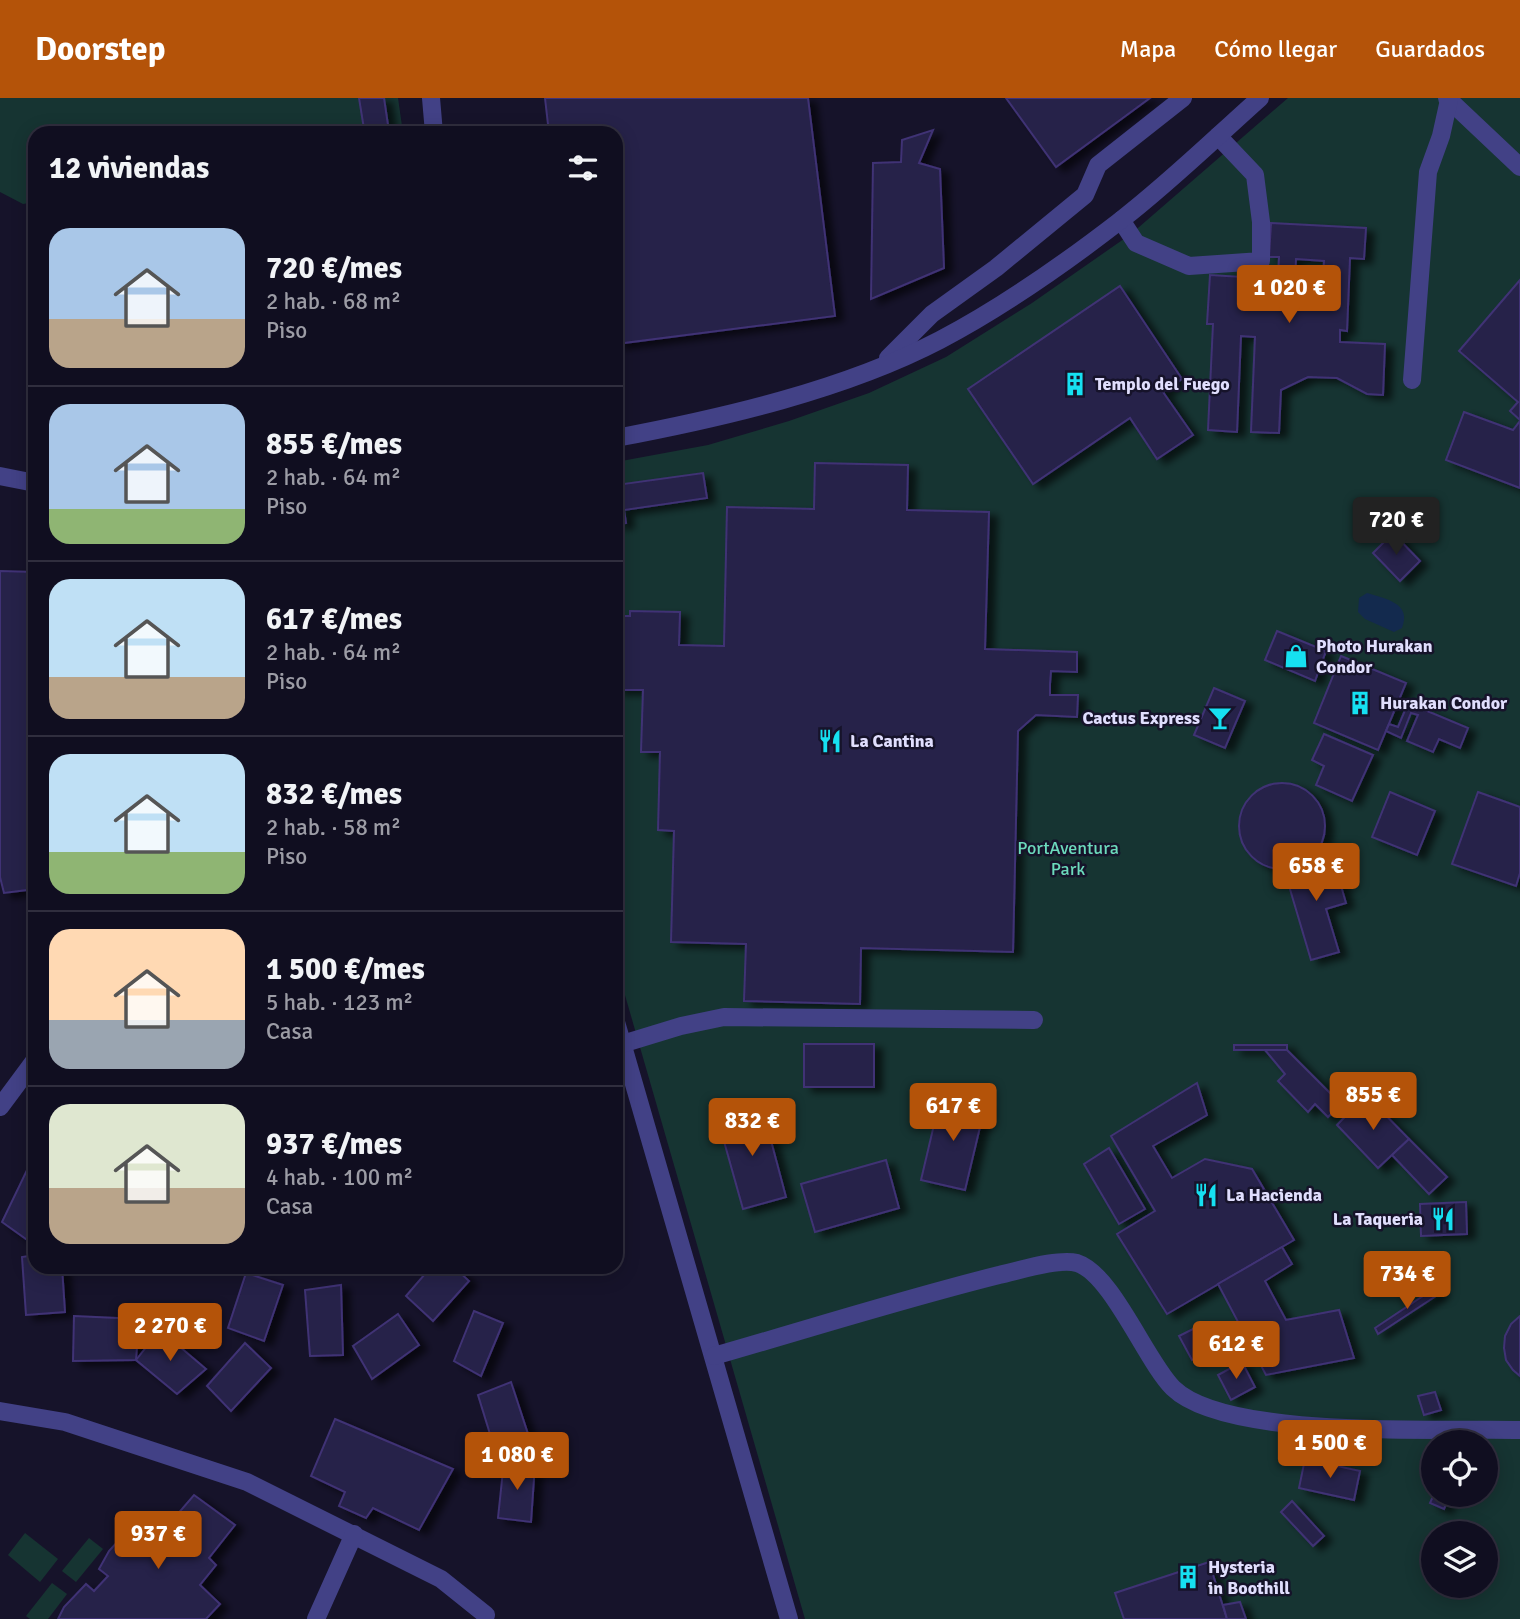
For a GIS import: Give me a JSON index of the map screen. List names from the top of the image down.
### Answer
{
  "parks": ["PortAventura Park"],
  "places": {
    "building": ["Templo del Fuego", "Hurakan Condor", "Hysteria in Boothill"],
    "shop": ["Photo Hurakan Condor"],
    "bar": ["Cactus Express"],
    "restaurant": ["La Cantina", "La Hacienda", "La Taqueria"]
  },
  "page": {
    "header": "Doorstep",
    "nav": ["Mapa", "Cómo llegar", "Guardados"],
    "heading": "12 viviendas",
    "list": [
      {
        "name": "720 €/mes",
        "note": "2 hab. · 68 m² · Piso"
      },
      {
        "name": "855 €/mes",
        "note": "2 hab. · 64 m² · Piso"
      },
      {
        "name": "617 €/mes",
        "note": "2 hab. · 64 m² · Piso"
      },
      {
        "name": "832 €/mes",
        "note": "2 hab. · 58 m² · Piso"
      },
      {
        "name": "1 500 €/mes",
        "note": "5 hab. · 123 m² · Casa"
      },
      {
        "name": "937 €/mes",
        "note": "4 hab. · 100 m² · Casa"
      }
    ],
    "price": [
      "1 020 €",
      "720 €",
      "658 €",
      "855 €",
      "617 €",
      "832 €",
      "734 €",
      "2 270 €",
      "612 €",
      "1 500 €",
      "1 080 €",
      "937 €"
    ]
  }
}
